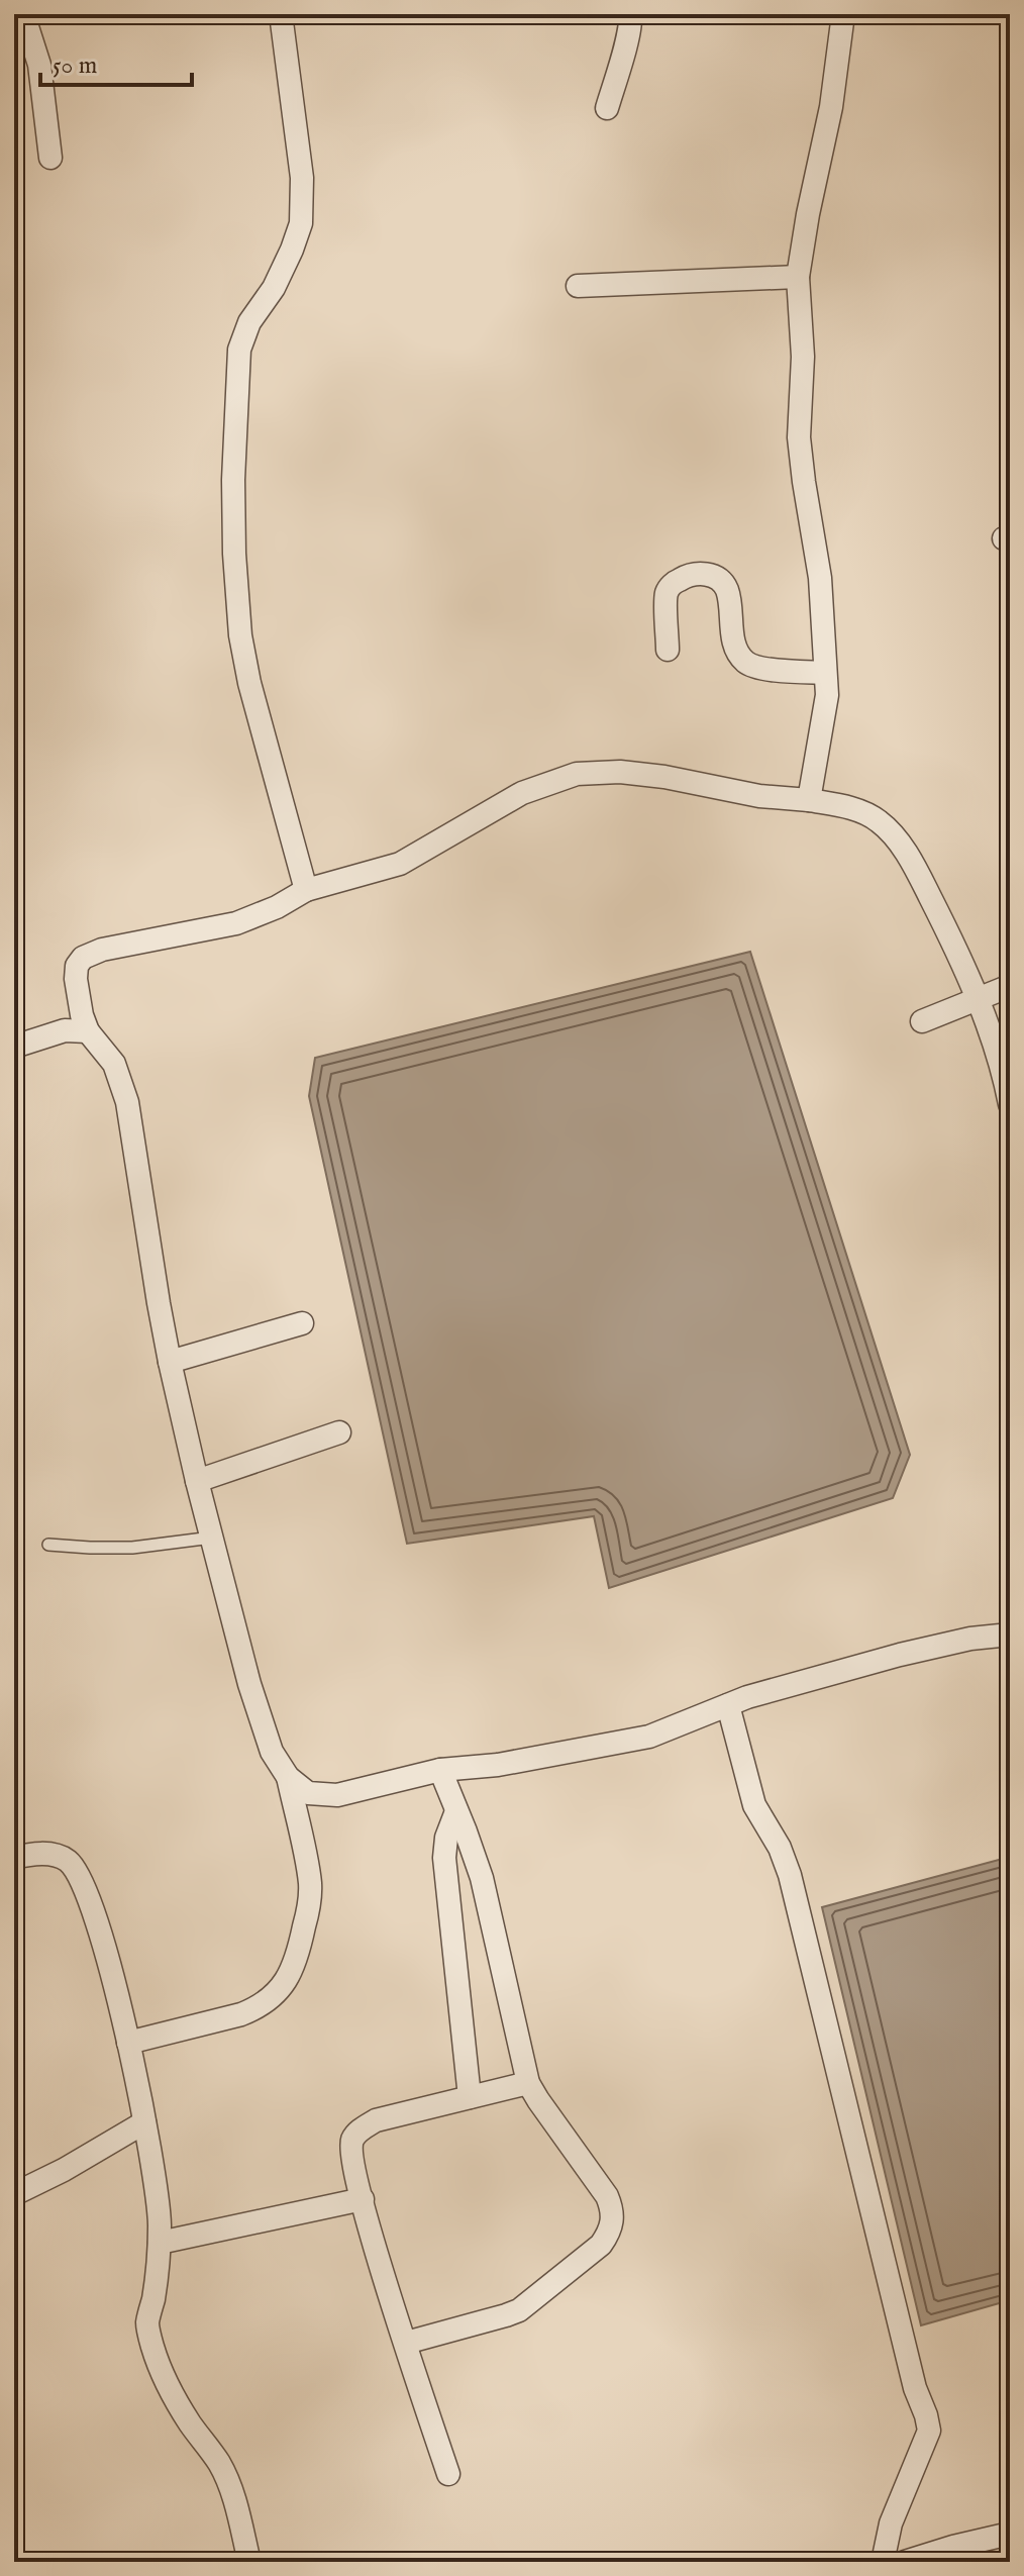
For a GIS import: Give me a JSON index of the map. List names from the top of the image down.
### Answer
{
  "scale_bar": "50 m"
}
